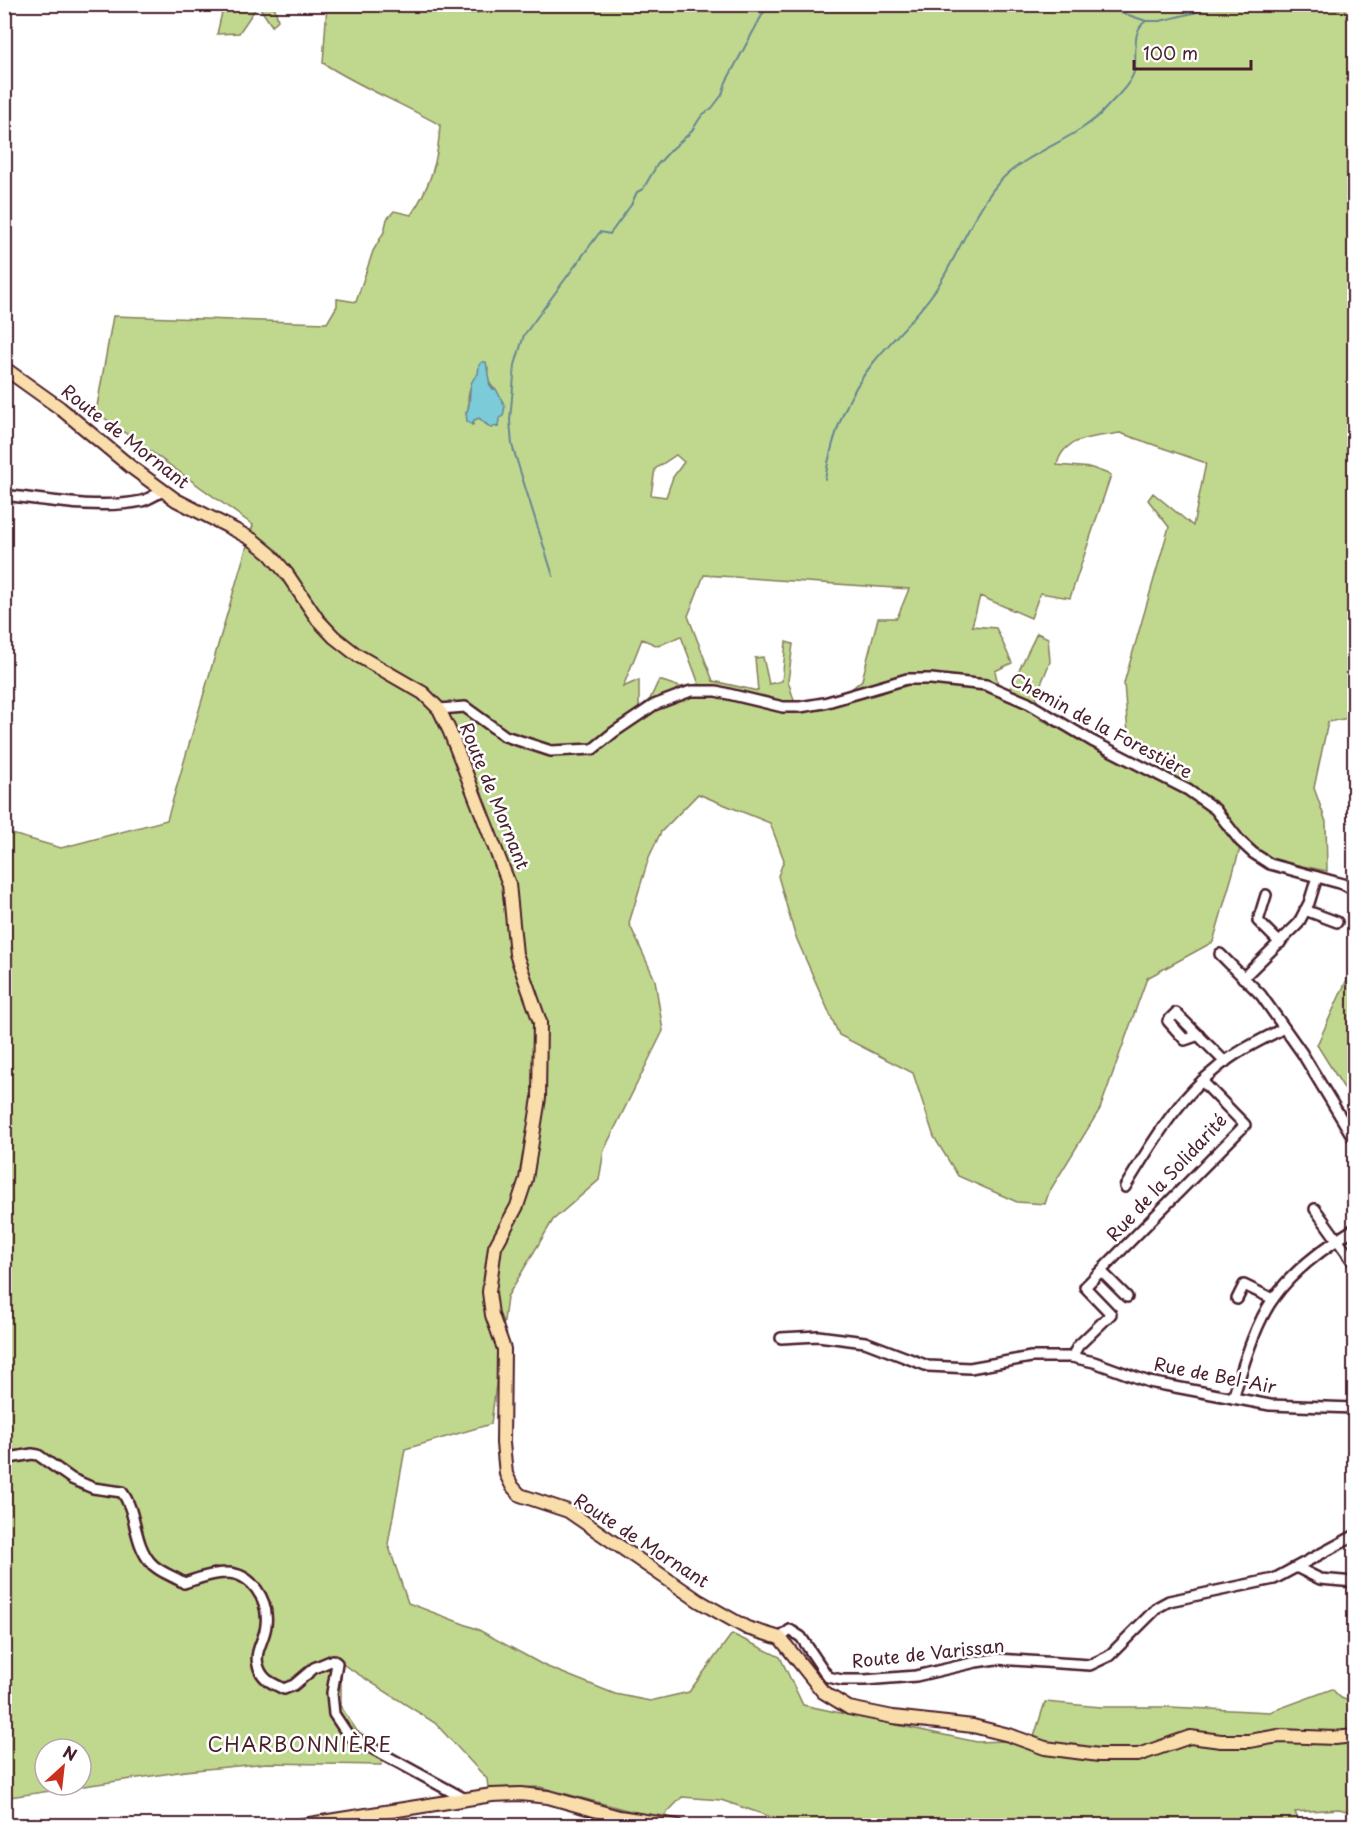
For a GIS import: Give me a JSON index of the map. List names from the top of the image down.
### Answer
{
  "streets": {
    "main road": ["Route de Mornant"],
    "street": [
      "Chemin de la Forestière",
      "Rue de la Solidarité",
      "Rue de Bel-Air",
      "Route de Varissan"
    ]
  },
  "crossings": [
    ["Route de Mornant", "Chemin de la Forestière"],
    ["Route de Mornant", "Route de Varissan"]
  ],
  "districts": ["CHARBONNIÈRE"],
  "scale_bar": "100 m",
  "north": "top right"
}
